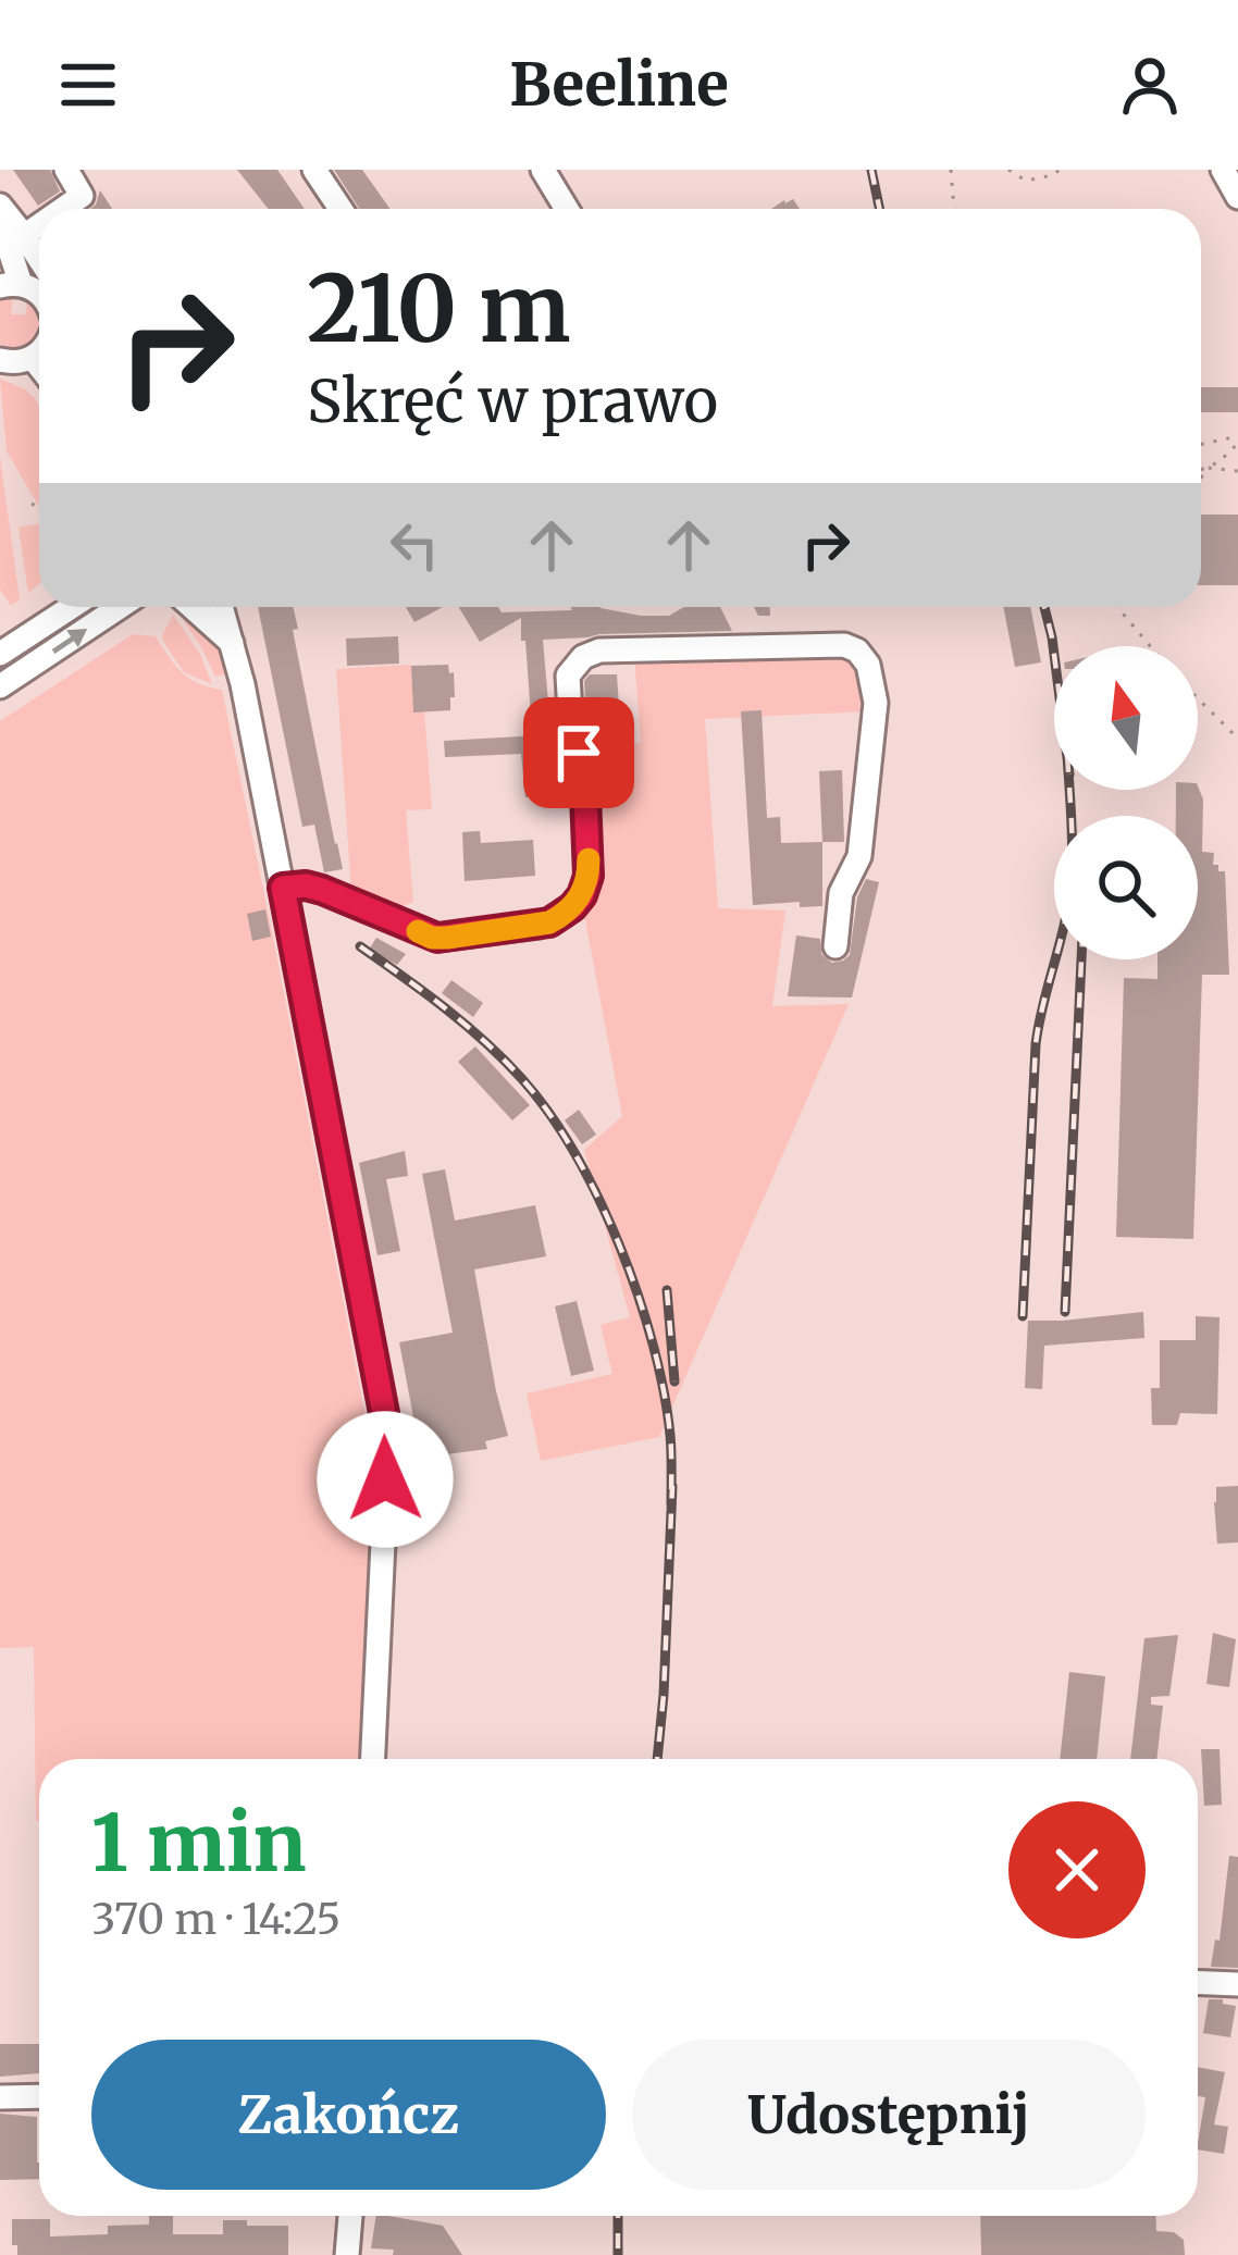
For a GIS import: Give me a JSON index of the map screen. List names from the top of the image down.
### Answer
{
  "north": "top",
  "page": {
    "header": "Beeline",
    "turn": ["210 m", "Skręć w prawo"],
    "heading": ["1 min", "370 m · 14:25"],
    "buttons": ["Zakończ", "Udostępnij"]
  }
}
